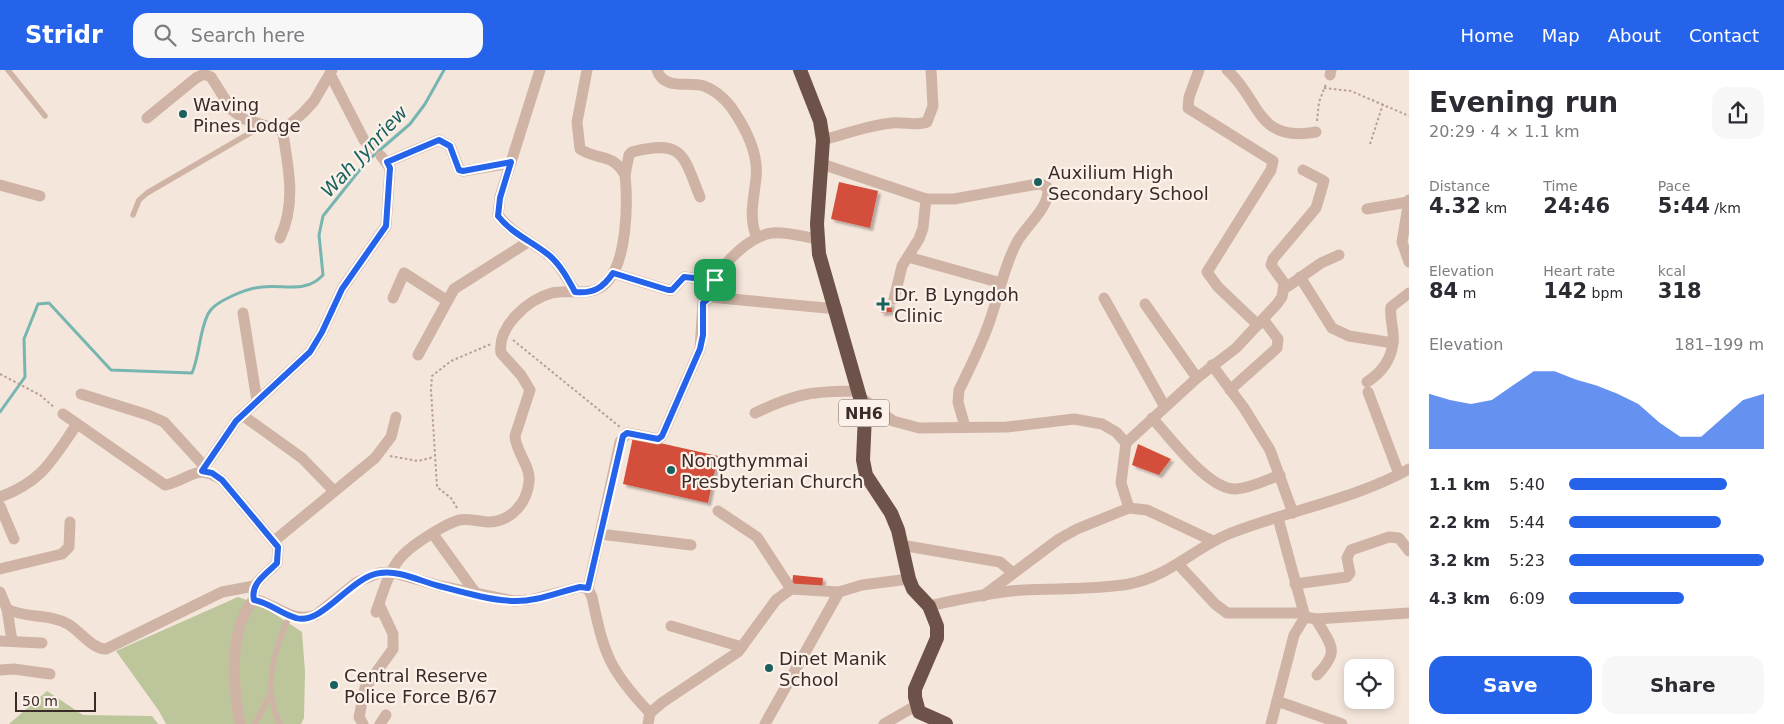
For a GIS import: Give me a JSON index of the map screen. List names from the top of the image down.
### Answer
{
  "streets": {
    "highway": ["NH6"]
  },
  "water": ["Wah Jynriew"],
  "places": {
    "other": [
      "Waving Pines Lodge",
      "Auxilium High Secondary School",
      "Nongthymmai Presbyterian Church",
      "Dinet Manik School",
      "Central Reserve Police Force B/67"
    ],
    "health": ["Dr. B Lyngdoh Clinic"]
  },
  "scale_bar": "50 m",
  "page": {
    "header": "Stridr",
    "search": "Search here",
    "nav": [
      "Home",
      "Map",
      "About",
      "Contact"
    ],
    "heading": ["Evening run", "20:29 · 4 × 1.1 km"],
    "stats": [
      ["Distance", "4.32 km"],
      ["Time", "24:46"],
      ["Pace", "5:44 /km"],
      ["Elevation", "84 m"],
      ["Heart rate", "142 bpm"],
      ["kcal", "318"]
    ],
    "chart": ["Elevation", "181–199 m"],
    "list": [
      {
        "name": "1.1 km",
        "note": "5:40"
      },
      {
        "name": "2.2 km",
        "note": "5:44"
      },
      {
        "name": "3.2 km",
        "note": "5:23"
      },
      {
        "name": "4.3 km",
        "note": "6:09"
      }
    ],
    "buttons": ["Save", "Share"],
    "scale": "50 m"
  }
}
